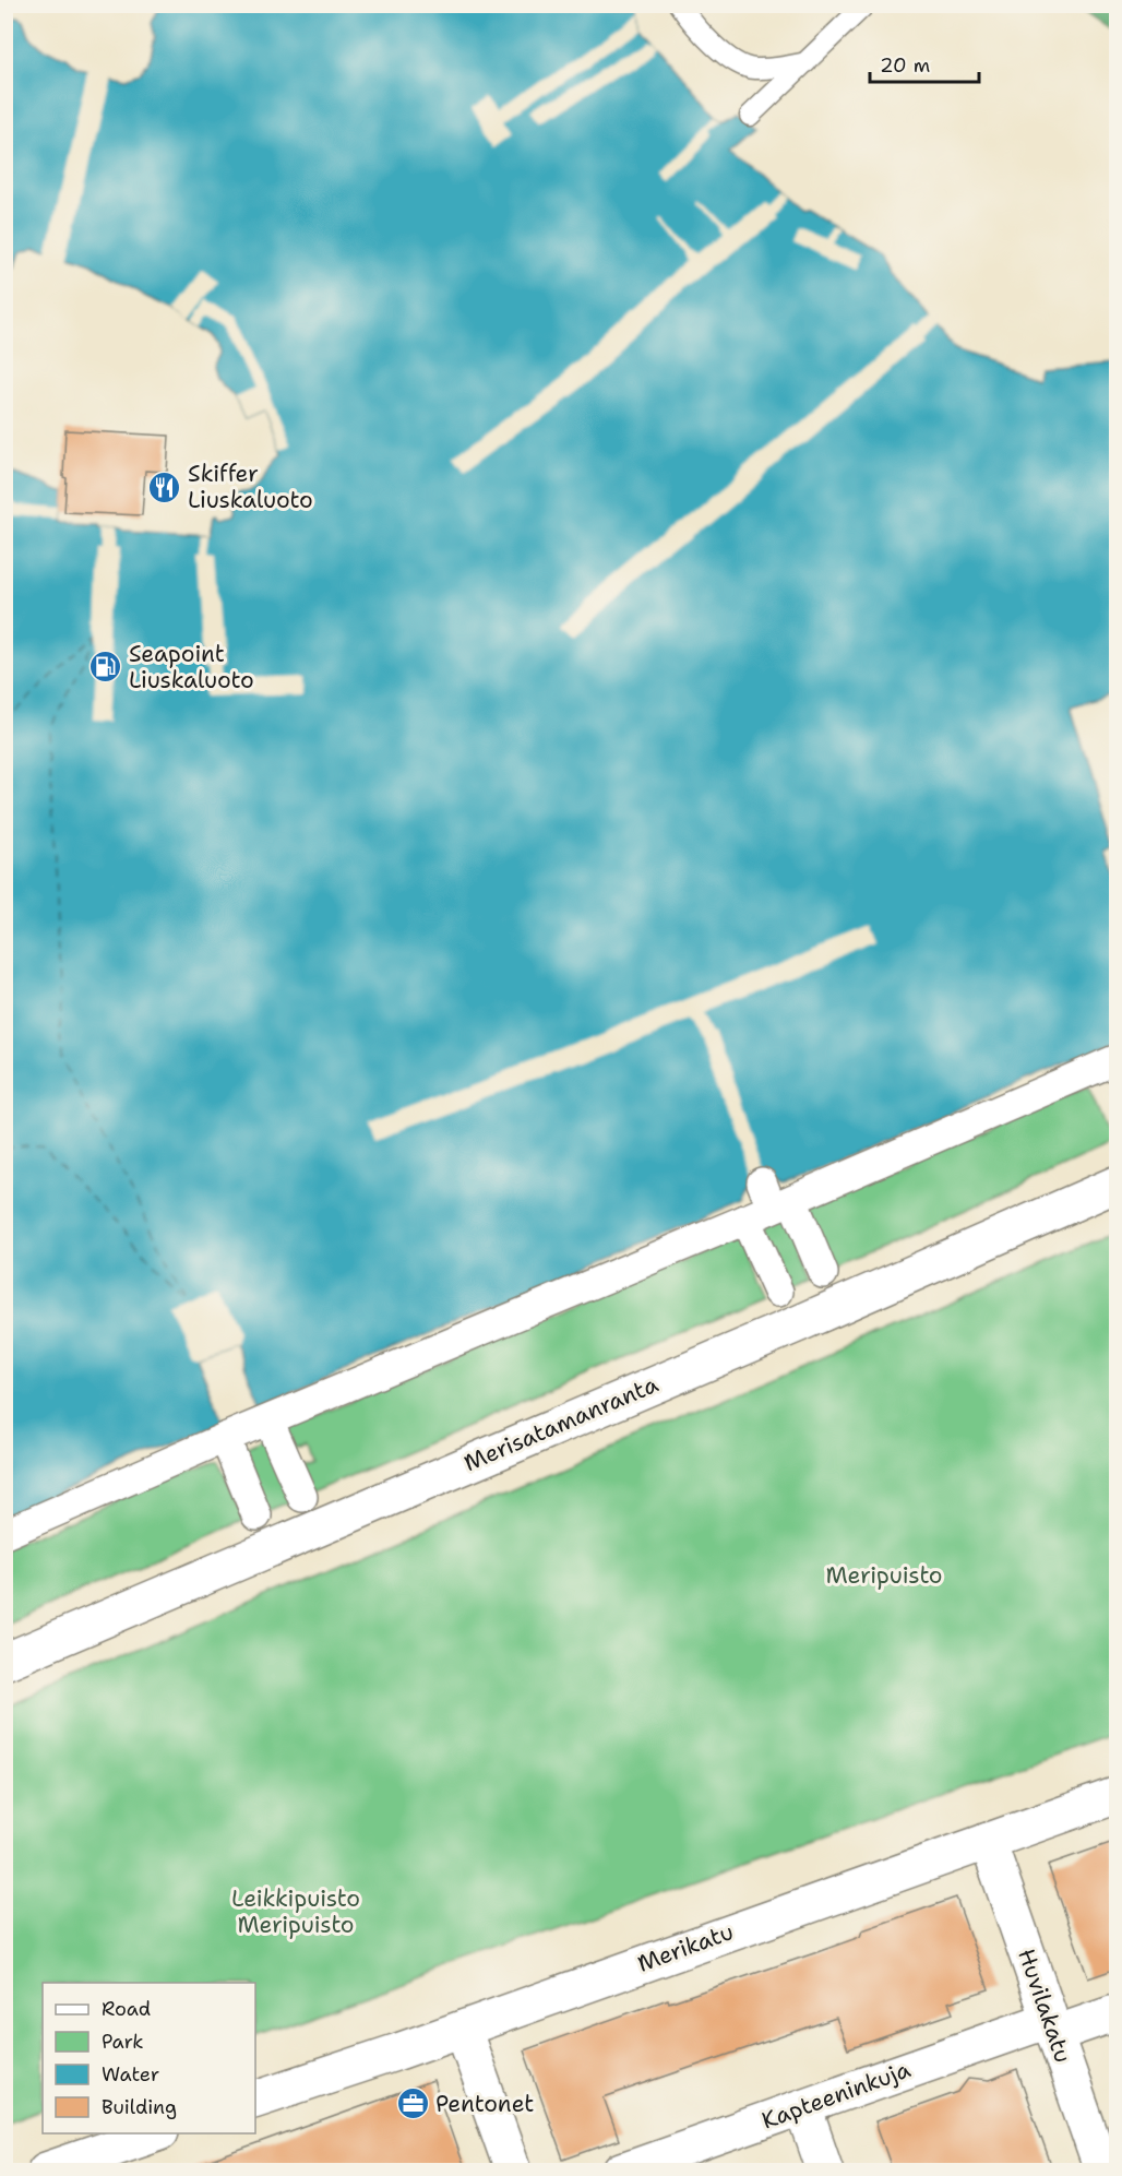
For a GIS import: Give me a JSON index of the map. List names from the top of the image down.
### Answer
{
  "streets": {
    "street": [
      "Merisatamanranta",
      "Merikatu",
      "Huvilakatu",
      "Kapteeninkuja"
    ]
  },
  "crossings": [
    ["Merikatu", "Huvilakatu"],
    ["Huvilakatu", "Kapteeninkuja"]
  ],
  "parks": ["Meripuisto", "Leikkipuisto Meripuisto"],
  "places": {
    "restaurant": ["Skiffer Liuskaluoto"],
    "fuel station": ["Seapoint Liuskaluoto"],
    "office": ["Pentonet"]
  },
  "legend": [
    "Road",
    "Park",
    "Water",
    "Building"
  ],
  "scale_bar": "20 m"
}
